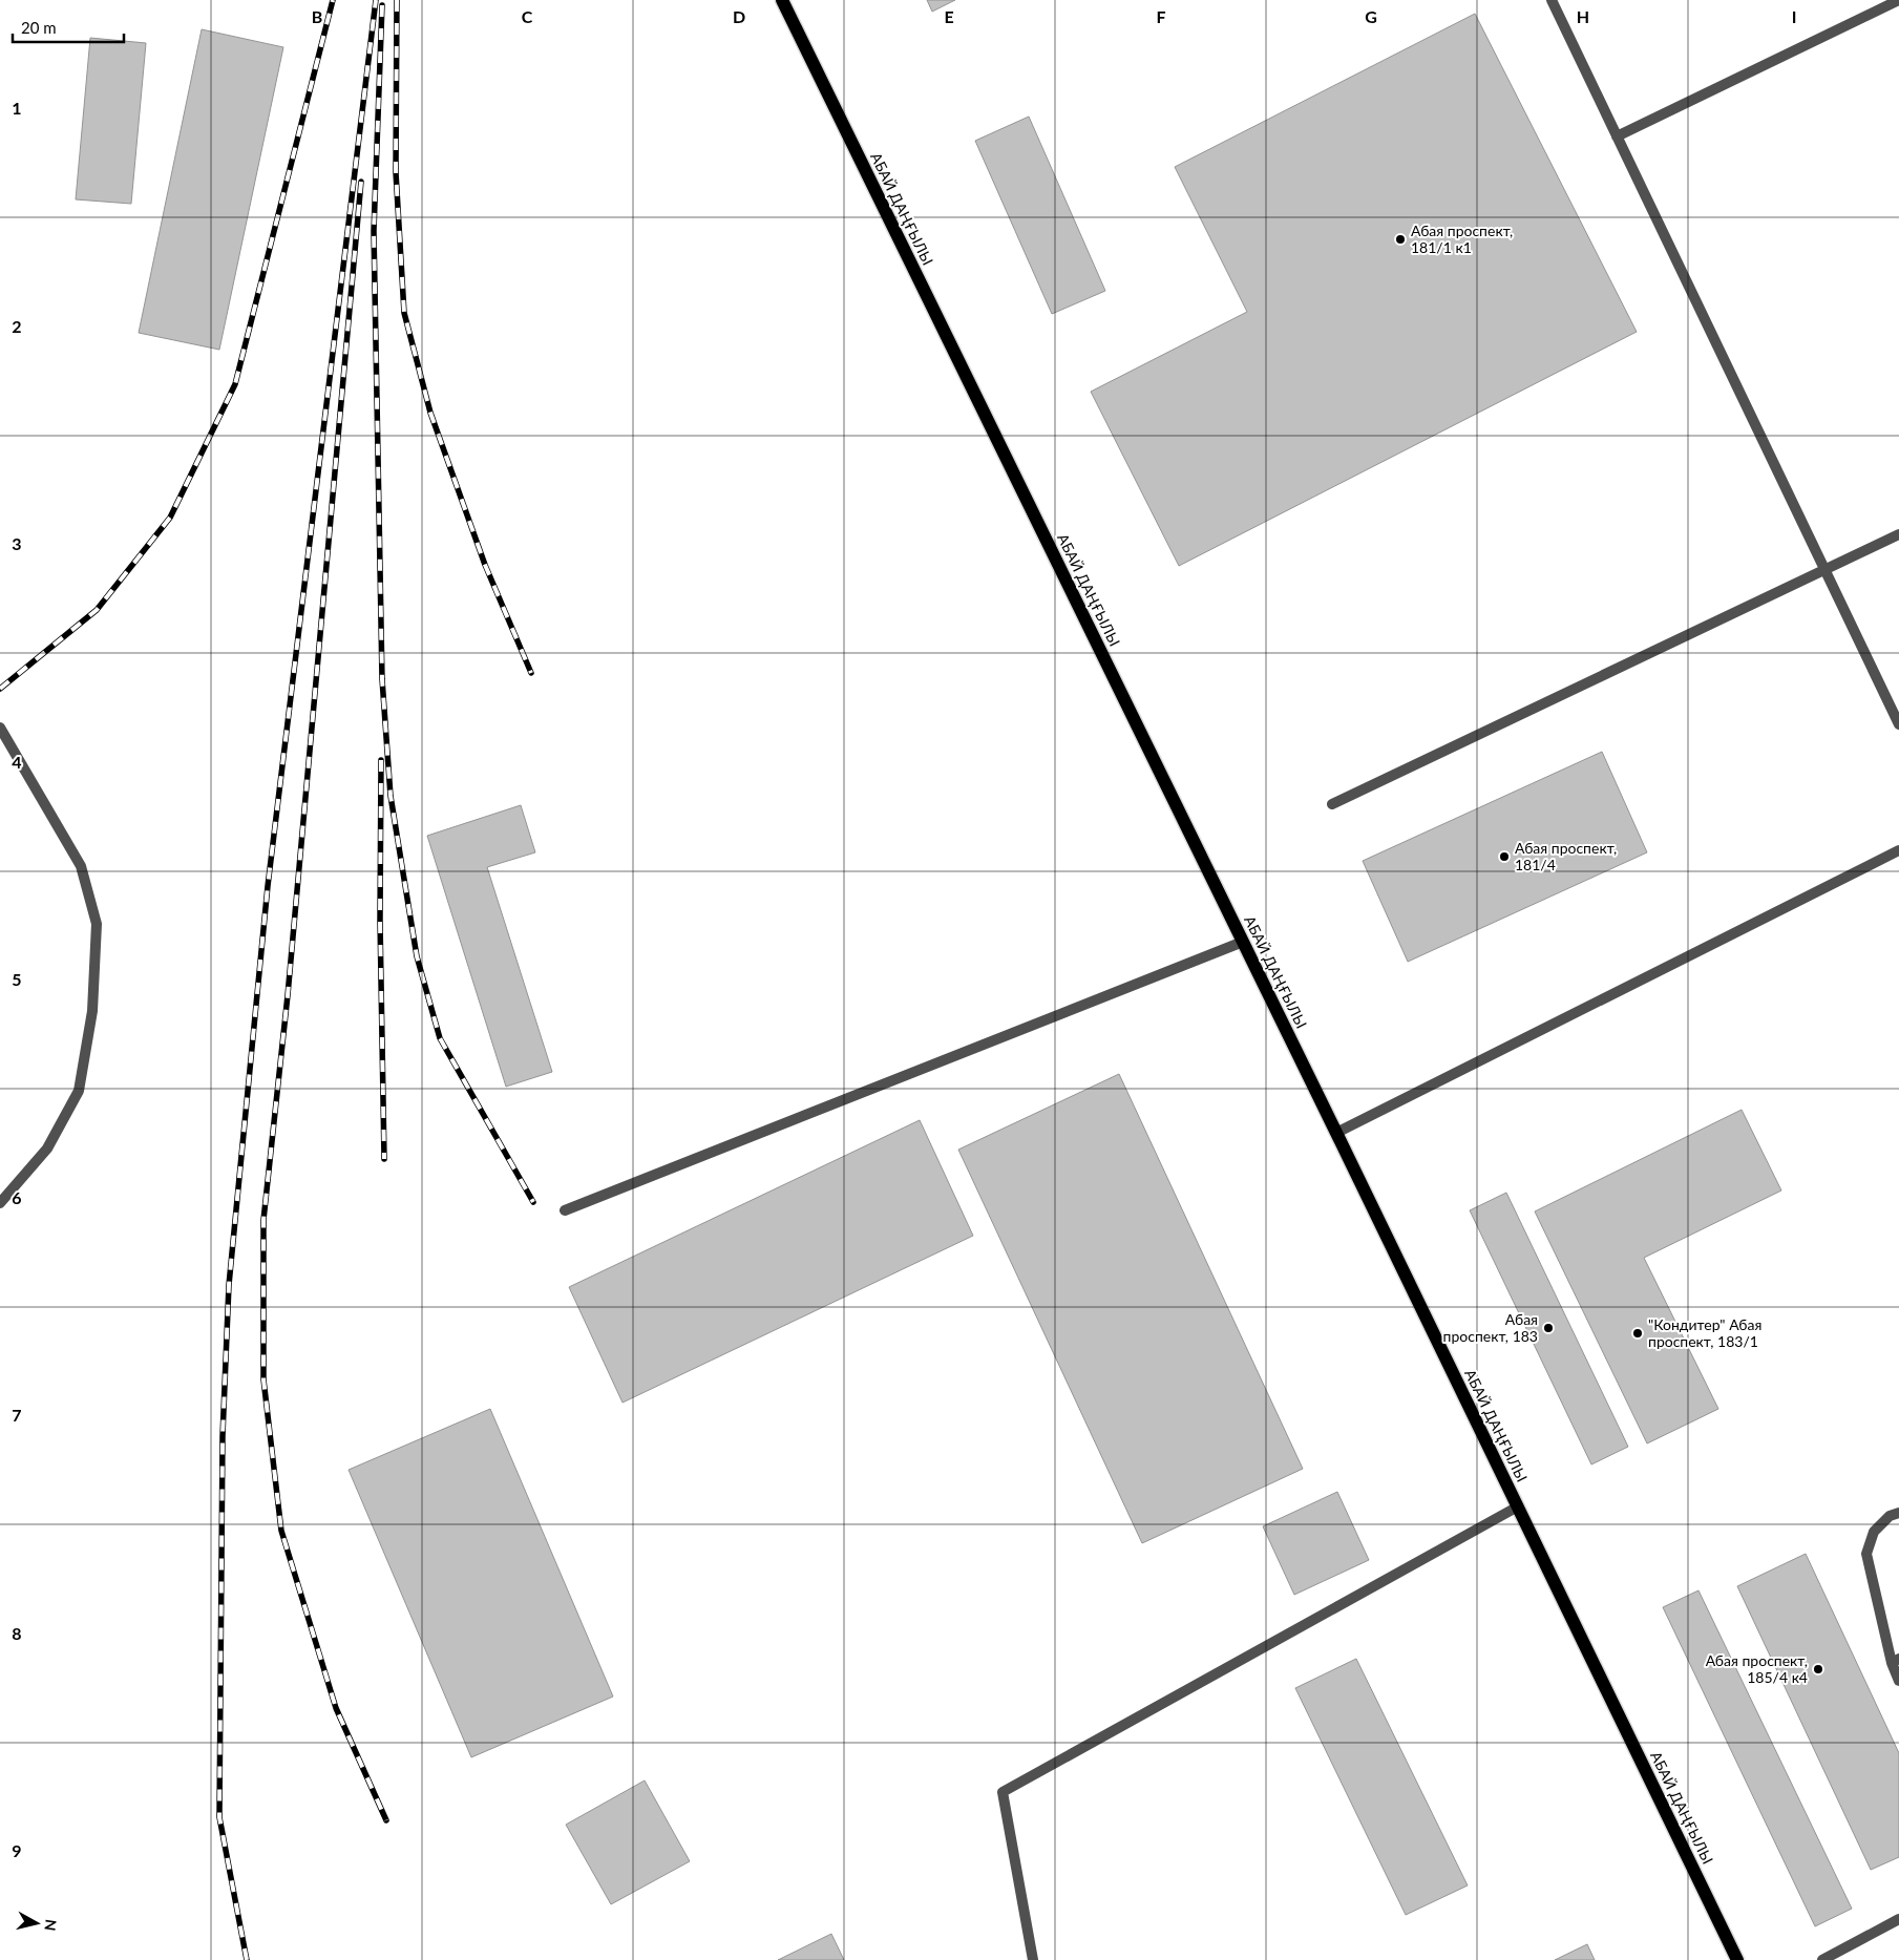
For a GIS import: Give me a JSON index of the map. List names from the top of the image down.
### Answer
{
  "streets": {
    "main road": ["АБАЙ ДАҢҒЫЛЫ"]
  },
  "places": [
    "Абая проспект, 181/1 к1",
    "Абая проспект, 181/4",
    "Абая проспект, 183",
    "\"Кондитер\" Абая проспект, 183/1",
    "Абая проспект, 185/4 к4"
  ],
  "scale_bar": "20 m",
  "north": "right",
  "grid": {
    "columns": [
      "B",
      "C",
      "D",
      "E",
      "F",
      "G",
      "H",
      "I"
    ],
    "rows": [
      "1",
      "2",
      "3",
      "4",
      "5",
      "6",
      "7",
      "8",
      "9"
    ]
  }
}
